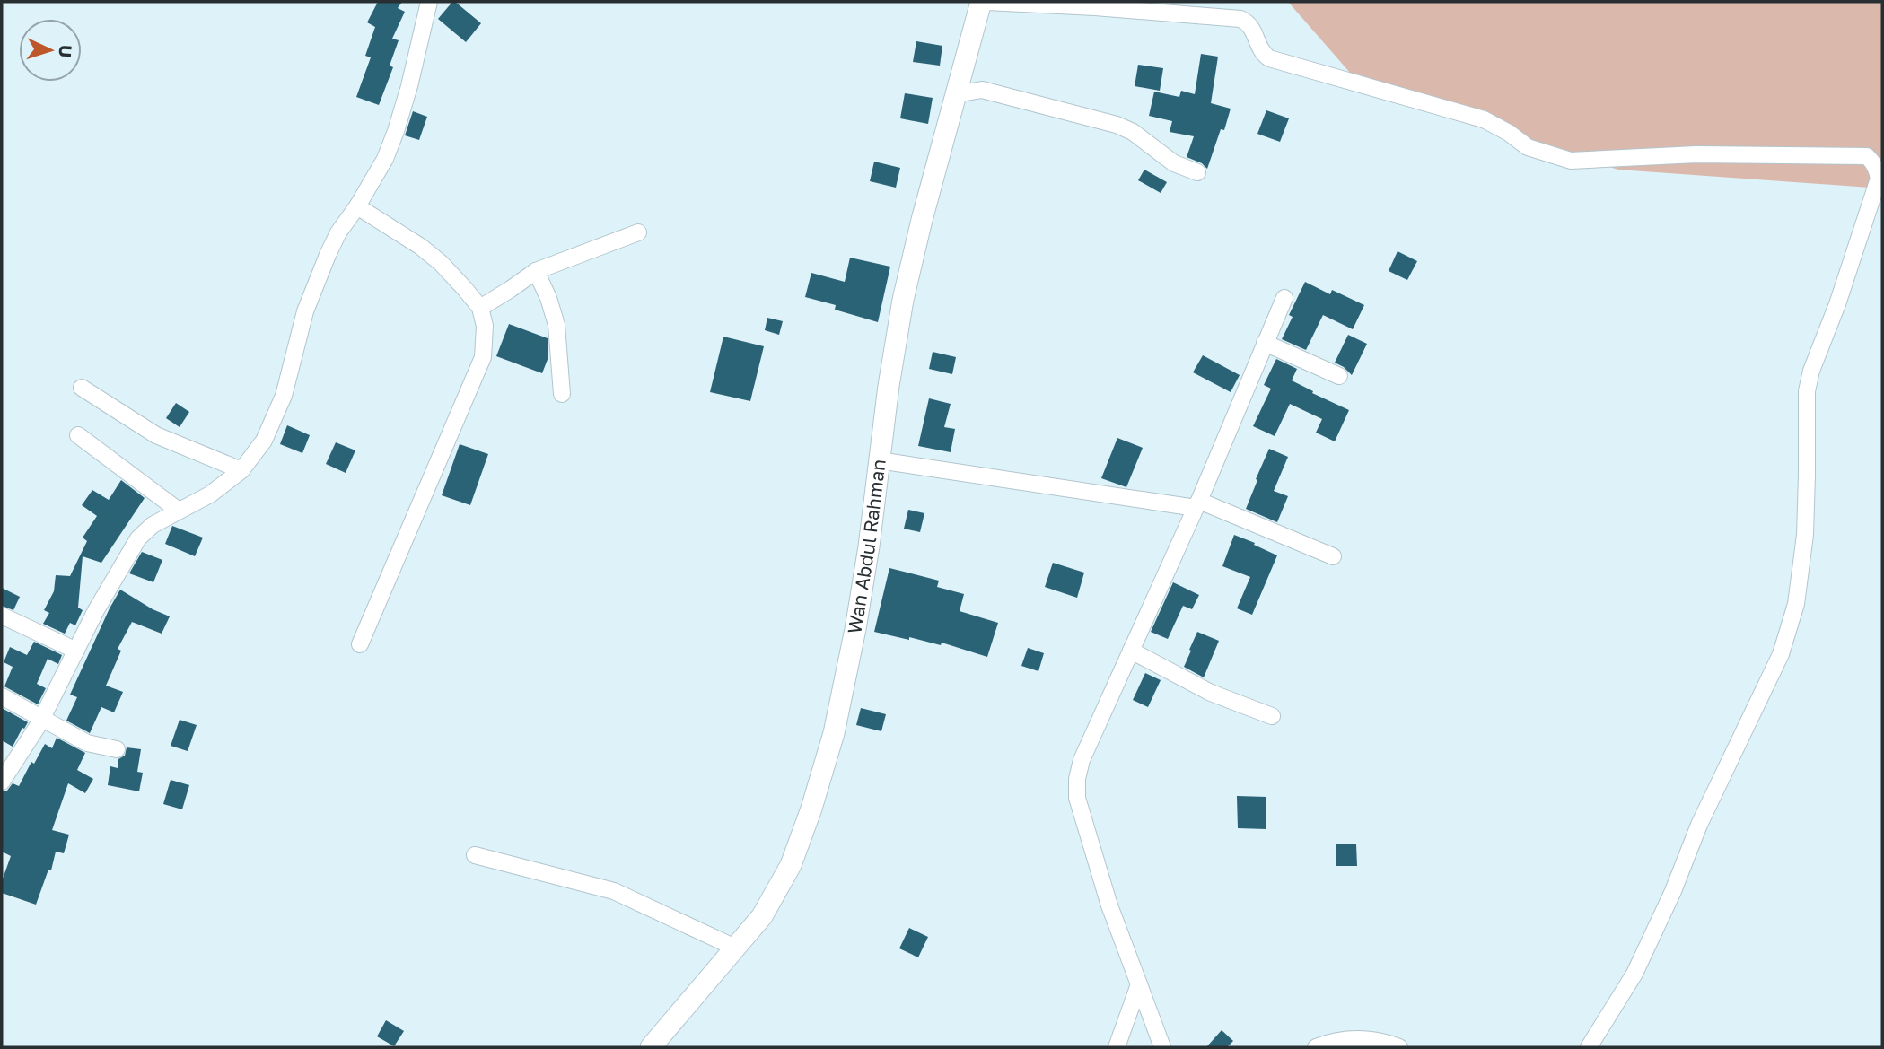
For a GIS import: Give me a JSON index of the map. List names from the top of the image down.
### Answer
{
  "streets": {
    "street": ["Wan Abdul Rahman"]
  },
  "north": "right"
}
